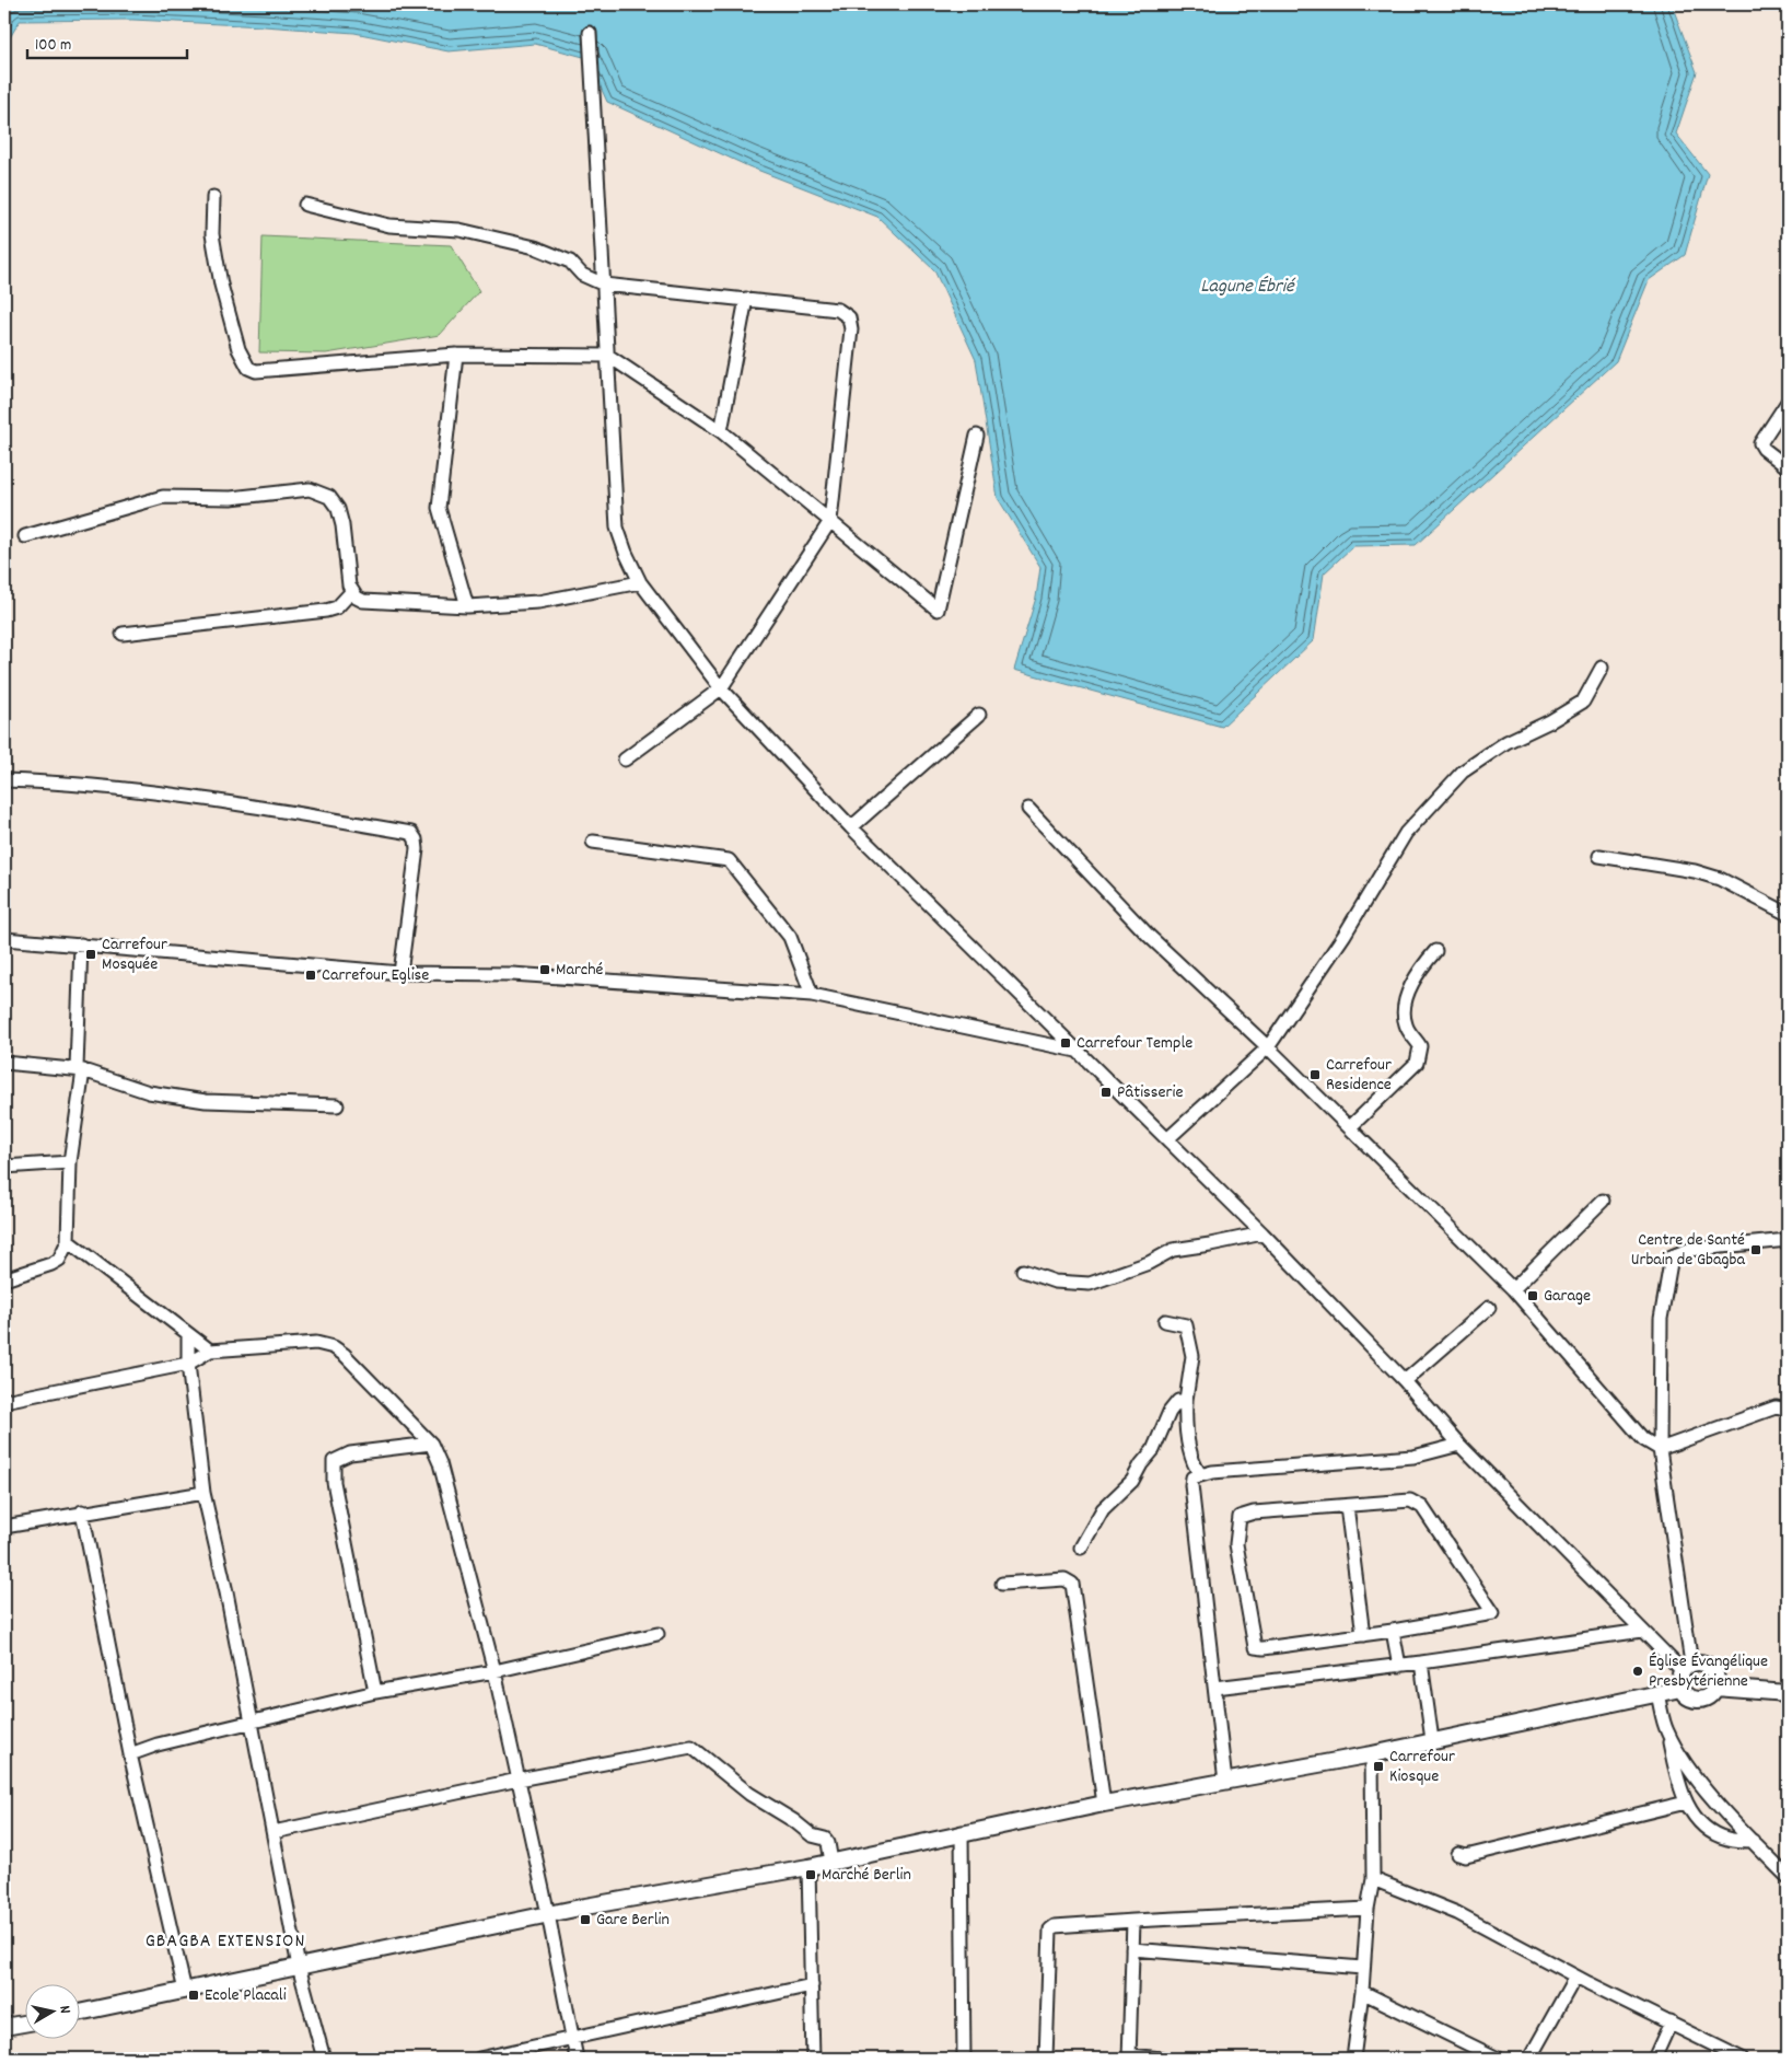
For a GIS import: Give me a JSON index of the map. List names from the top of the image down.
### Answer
{
  "districts": ["GBAGBA EXTENSION"],
  "water": ["Lagune Ébrié"],
  "places": {
    "transit": [
      "Carrefour Mosquée",
      "Marché",
      "Carrefour Eglise",
      "Carrefour Temple",
      "Carrefour Residence",
      "Pâtisserie",
      "Centre de Santé Urbain de Gbagba",
      "Garage",
      "Carrefour Kiosque",
      "Marché Berlin",
      "Gare Berlin",
      "Ecole Placali"
    ],
    "other": ["Église Évangélique Presbytérienne"]
  },
  "scale_bar": "100 m",
  "north": "right"
}
